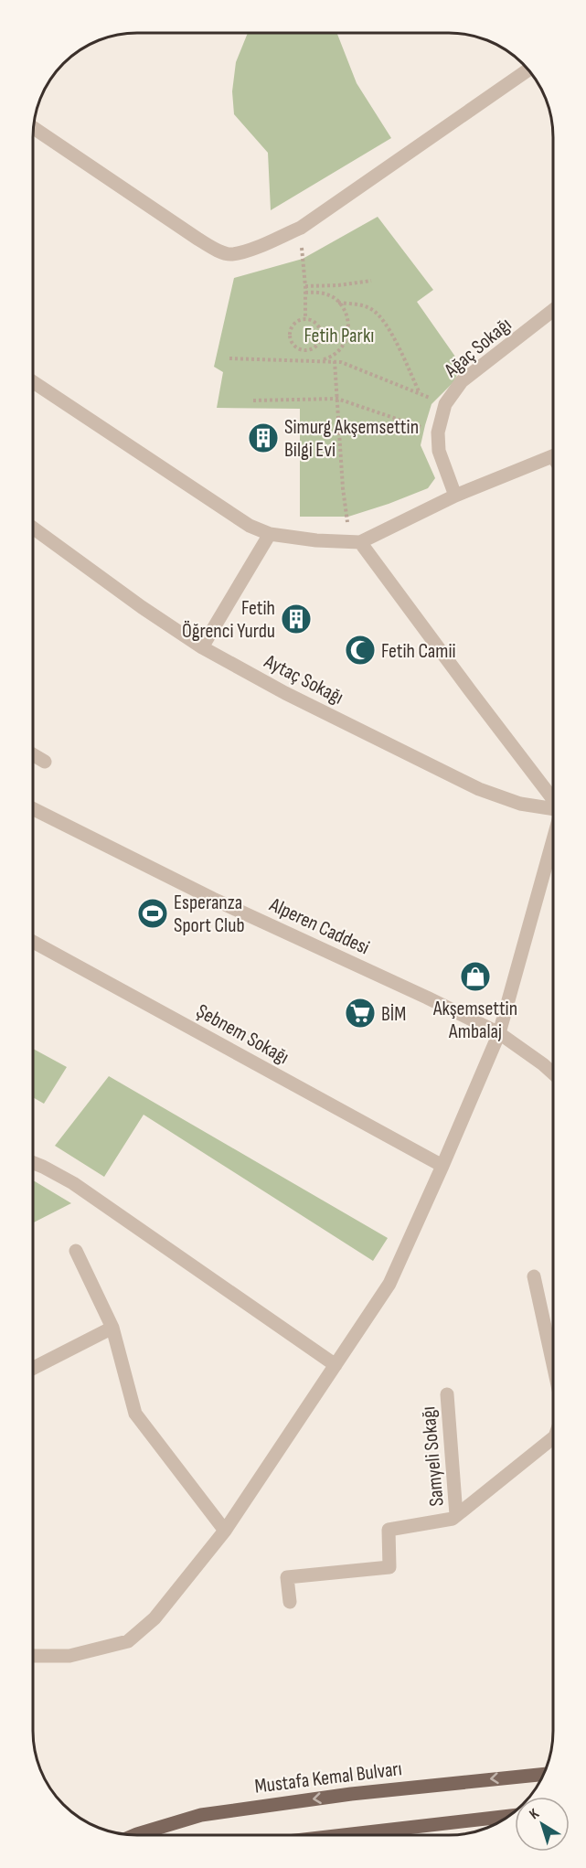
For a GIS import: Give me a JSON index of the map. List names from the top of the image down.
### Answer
{
  "streets": {
    "main road": ["Mustafa Kemal Bulvarı"],
    "street": [
      "Ağaç Sokağı",
      "Aytaç Sokağı",
      "Alperen Caddesi",
      "Şebnem Sokağı",
      "Samyeli Sokağı"
    ]
  },
  "parks": ["Fetih Parkı"],
  "places": {
    "building": ["Simurg Akşemsettin Bilgi Evi", "Fetih Öğrenci Yurdu"],
    "mosque": ["Fetih Camii"],
    "sports": ["Esperanza Sport Club"],
    "shop": ["Akşemsettin Ambalaj"],
    "supermarket": ["BİM"]
  },
  "north": "top left"
}
